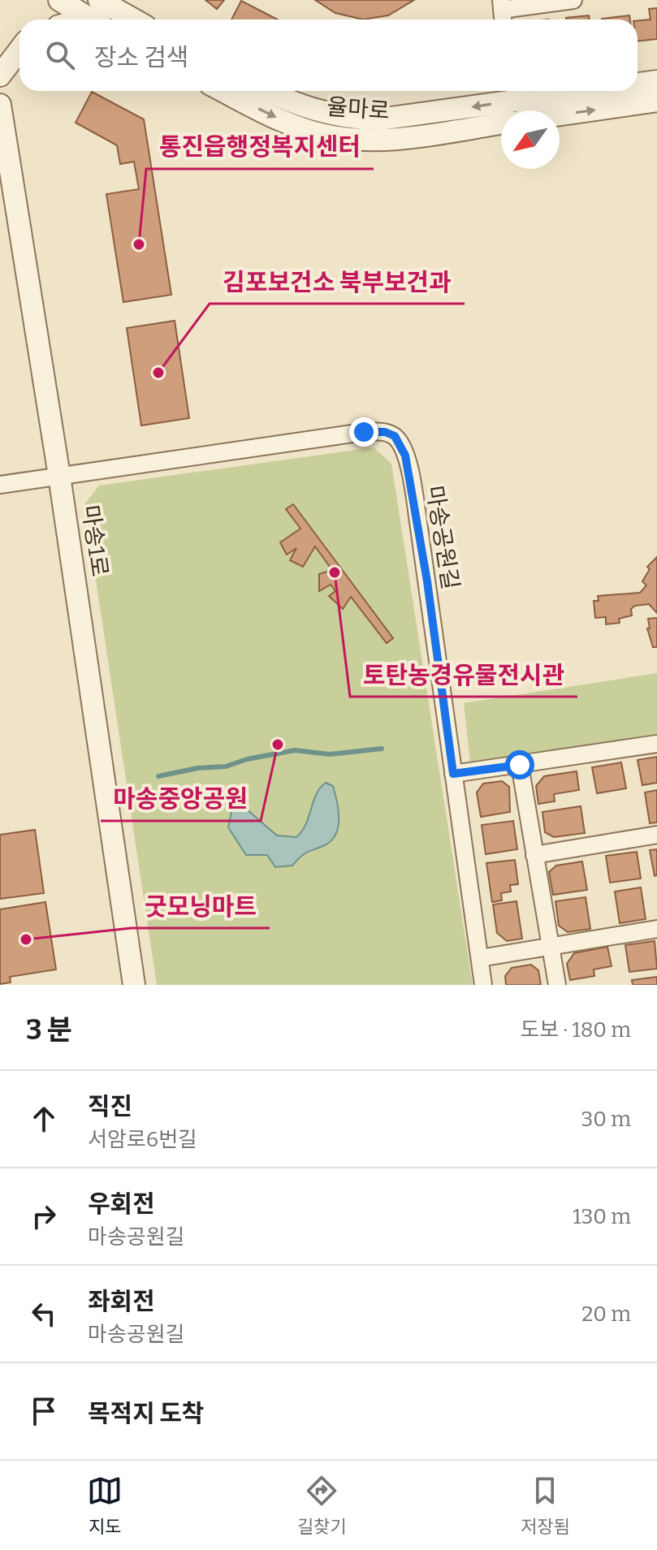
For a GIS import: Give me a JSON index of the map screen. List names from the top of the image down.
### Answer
{
  "streets": {
    "street": ["율마로", "마송공원길", "마송1로"]
  },
  "crossings": [
    ["마송공원길", "마송1로"]
  ],
  "places": [
    "통진읍행정복지센터",
    "김포보건소 북부보건과",
    "토탄농경유물전시관",
    "마송중앙공원",
    "굿모닝마트"
  ],
  "north": "bottom left",
  "page": {
    "search": "장소 검색",
    "heading": ["3 분", "도보 · 180 m"],
    "list": [
      ["직진", "서암로6번길", "30 m"],
      ["우회전", "마송공원길", "130 m"],
      ["좌회전", "마송공원길", "20 m"],
      "목적지 도착"
    ],
    "nav": ["지도", "길찾기", "저장됨"]
  }
}
